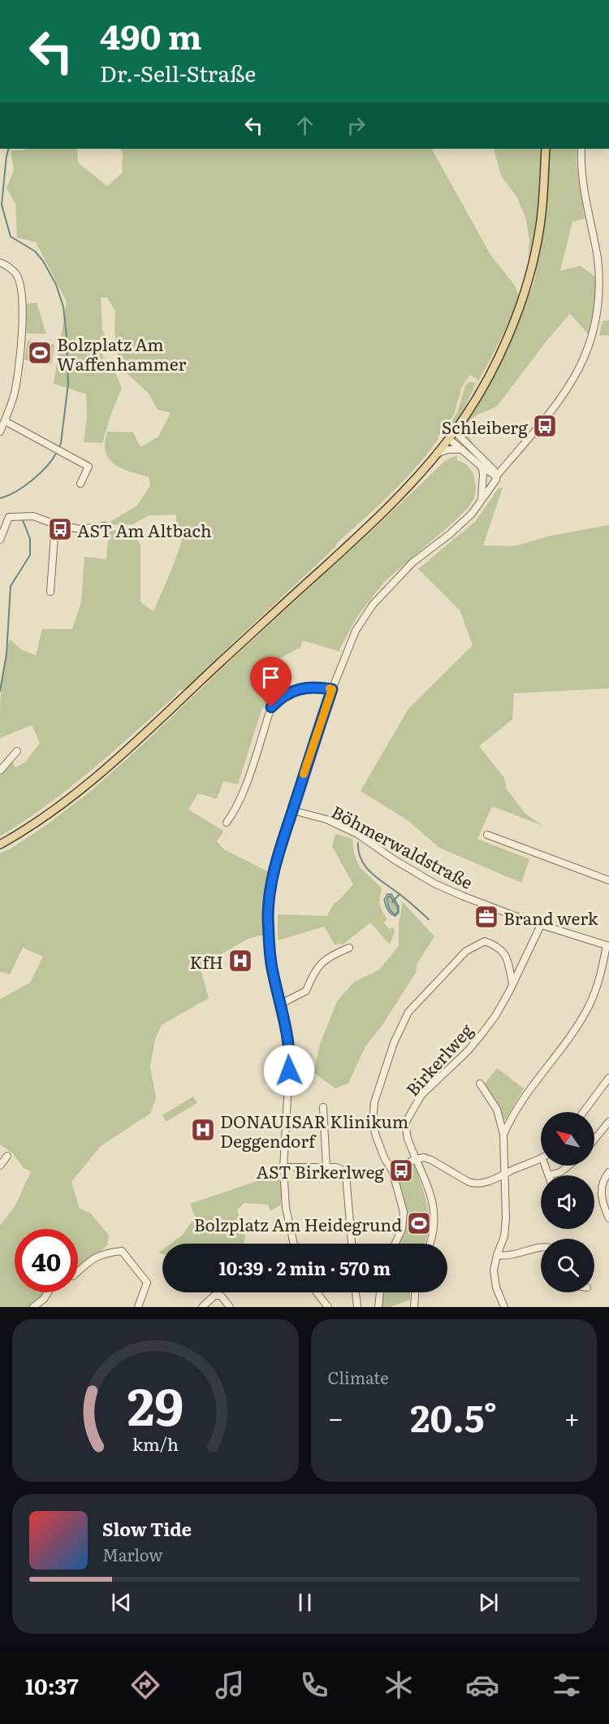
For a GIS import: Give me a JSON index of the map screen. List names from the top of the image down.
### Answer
{
  "streets": {
    "street": ["Böhmerwaldstraße", "Birkerlweg"]
  },
  "crossings": [
    ["Böhmerwaldstraße", "Birkerlweg"]
  ],
  "places": {
    "sports": ["Bolzplatz Am Waffenhammer", "Bolzplatz Am Heidegrund"],
    "bus stop": ["Schleiberg", "AST Am Altbach", "AST Birkerlweg"],
    "office": ["Brand werk"],
    "hospital": ["KfH", "DONAUISAR Klinikum Deggendorf"]
  },
  "north": "top left",
  "page": {
    "turn": ["490 m", "Dr.-Sell-Straße"],
    "limit": "40",
    "trip": "10:39 · 2 min · 570 m",
    "tile": "Climate",
    "heat": ["−", "20.5°", "+"],
    "song": ["Slow Tide", "Marlow"],
    "tabs": "10:37",
    "gauge": ["29", "km/h"]
  }
}
